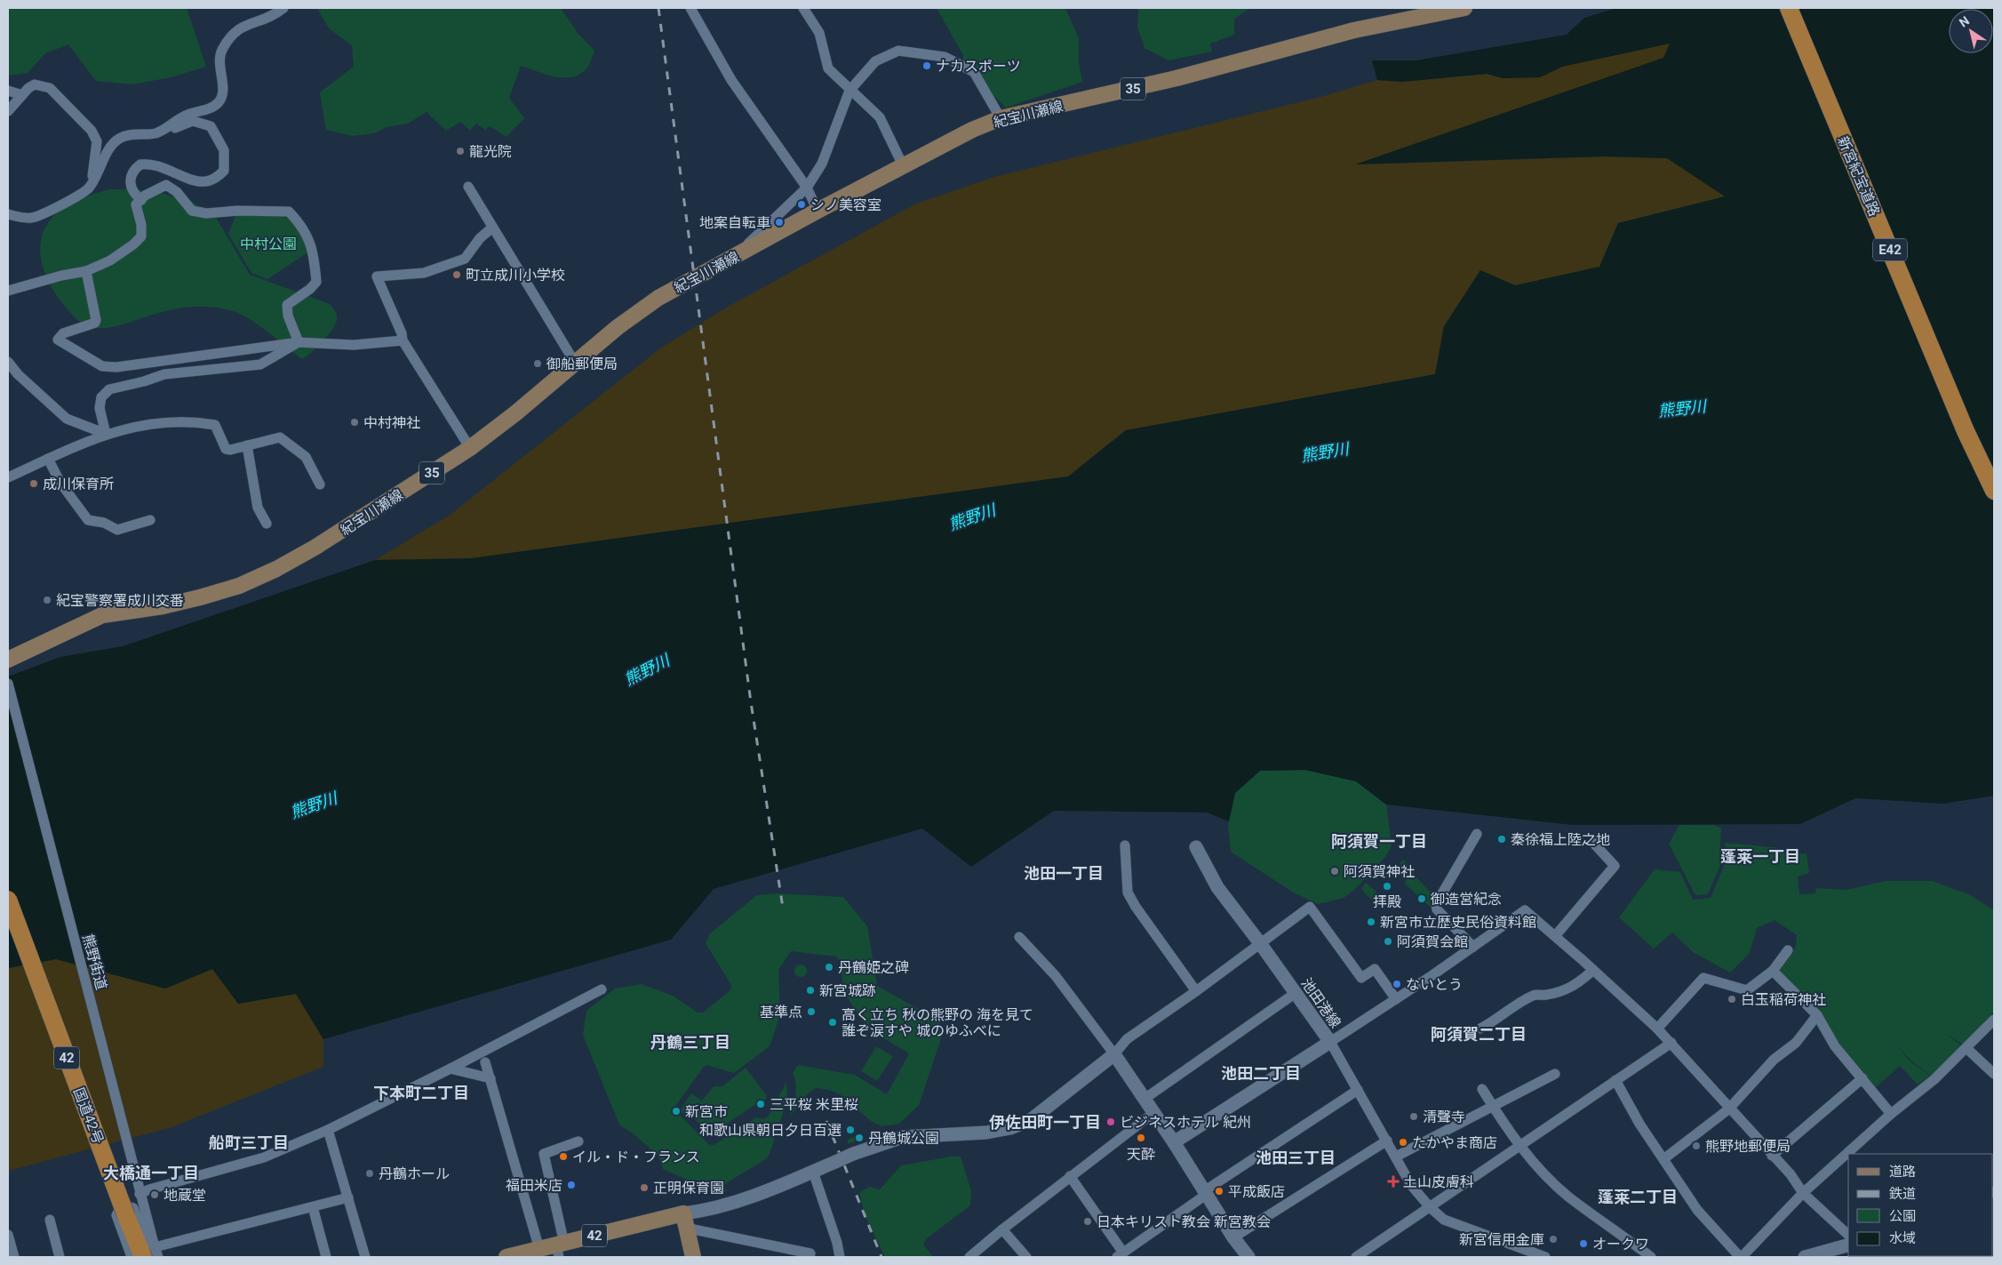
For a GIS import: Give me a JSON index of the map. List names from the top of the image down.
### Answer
{
  "streets": {
    "highway": [
      "新宮紀宝道路",
      "E42",
      "42",
      "国道42号"
    ],
    "main road": ["35", "紀宝川瀬線"],
    "street": ["熊野街道", "池田港線"]
  },
  "crossings": [
    ["熊野街道", "国道42号"]
  ],
  "districts": [
    "阿須賀一丁目",
    "蓬莱一丁目",
    "池田一丁目",
    "阿須賀二丁目",
    "丹鶴三丁目",
    "池田二丁目",
    "下本町二丁目",
    "伊佐田町一丁目",
    "船町三丁目",
    "池田三丁目",
    "大橋通一丁目",
    "蓬莱二丁目"
  ],
  "water": ["熊野川"],
  "parks": ["中村公園"],
  "places": {
    "other": [
      "ナカスポーツ",
      "龍光院",
      "シノ美容室",
      "地案自転車",
      "町立成川小学校",
      "御船郵便局",
      "中村神社",
      "成川保育所",
      "紀宝警察署成川交番",
      "秦徐福上陸之地",
      "阿須賀神社",
      "拝殿",
      "御造営紀念",
      "新宮市立歴史民俗資料館",
      "阿須賀会館",
      "丹鶴姫之碑",
      "ないとう",
      "新宮城跡",
      "白玉稲荷神社",
      "基準点",
      "高く立ち 秋の熊野の 海を見て 誰ぞ涙すや 城のゆふべに",
      "三平桜 米里桜",
      "新宮市",
      "清聲寺",
      "ビジネスホテル 紀州",
      "和歌山県朝日夕日百選",
      "丹鶴城公園",
      "天酔",
      "たかやま商店",
      "熊野地郵便局",
      "イル・ド・フランス",
      "丹鶴ホール",
      "福田米店",
      "正明保育園",
      "平成飯店",
      "地蔵堂",
      "日本キリスト教会 新宮教会",
      "新宮信用金庫",
      "オークワ"
    ],
    "health": ["土山皮膚科"]
  },
  "legend": [
    "道路",
    "鉄道",
    "公園",
    "水域"
  ],
  "north": "top left"
}
